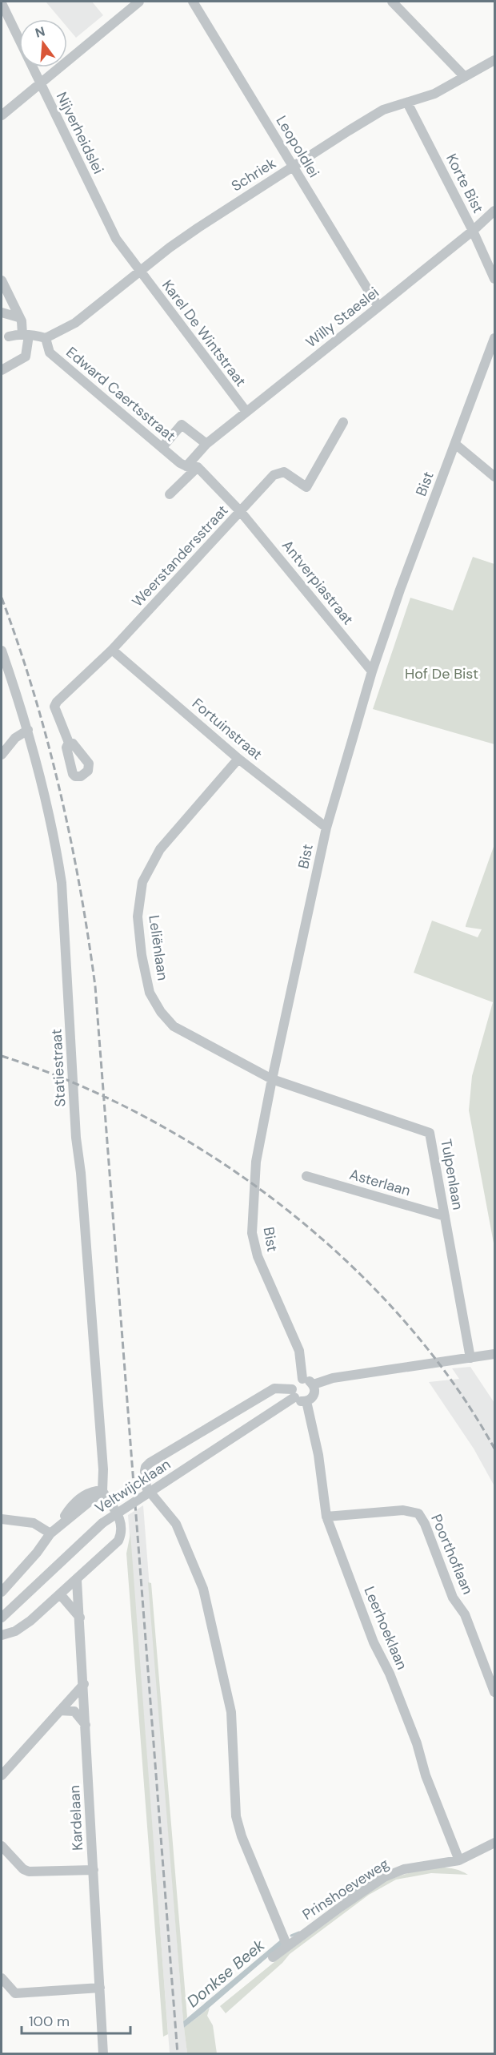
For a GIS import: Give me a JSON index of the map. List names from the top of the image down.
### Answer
{
  "streets": {
    "street": [
      "Nijverheidslei",
      "Leopoldlei",
      "Schriek",
      "Korte Bist",
      "Willy Staeslei",
      "Karel De Wintstraat",
      "Edward Caertsstraat",
      "Bist",
      "Weerstandersstraat",
      "Antverpiastraat",
      "Fortuinstraat",
      "Leliënlaan",
      "Statiestraat",
      "Tulpenlaan",
      "Asterlaan",
      "Veltwijcklaan",
      "Poorthoflaan",
      "Leerhoeklaan",
      "Kardelaan",
      "Prinshoeveweg"
    ]
  },
  "crossings": [
    ["Nijverheidslei", "Schriek"],
    ["Nijverheidslei", "Karel De Wintstraat"],
    ["Leopoldlei", "Schriek"],
    ["Leopoldlei", "Willy Staeslei"],
    ["Schriek", "Korte Bist"],
    ["Schriek", "Karel De Wintstraat"],
    ["Schriek", "Edward Caertsstraat"],
    ["Korte Bist", "Willy Staeslei"],
    ["Willy Staeslei", "Karel De Wintstraat"],
    ["Willy Staeslei", "Edward Caertsstraat"],
    ["Bist", "Antverpiastraat"],
    ["Bist", "Fortuinstraat"],
    ["Bist", "Leliënlaan"],
    ["Bist", "Tulpenlaan"],
    ["Bist", "Veltwijcklaan"],
    ["Bist", "Leerhoeklaan"],
    ["Weerstandersstraat", "Antverpiastraat"],
    ["Weerstandersstraat", "Fortuinstraat"],
    ["Fortuinstraat", "Leliënlaan"],
    ["Leliënlaan", "Tulpenlaan"],
    ["Statiestraat", "Veltwijcklaan"],
    ["Tulpenlaan", "Asterlaan"],
    ["Veltwijcklaan", "Leerhoeklaan"],
    ["Veltwijcklaan", "Prinshoeveweg"],
    ["Poorthoflaan", "Leerhoeklaan"],
    ["Leerhoeklaan", "Prinshoeveweg"]
  ],
  "water": ["Donkse Beek"],
  "parks": ["Hof De Bist"],
  "scale_bar": "100 m",
  "north": "top"
}
